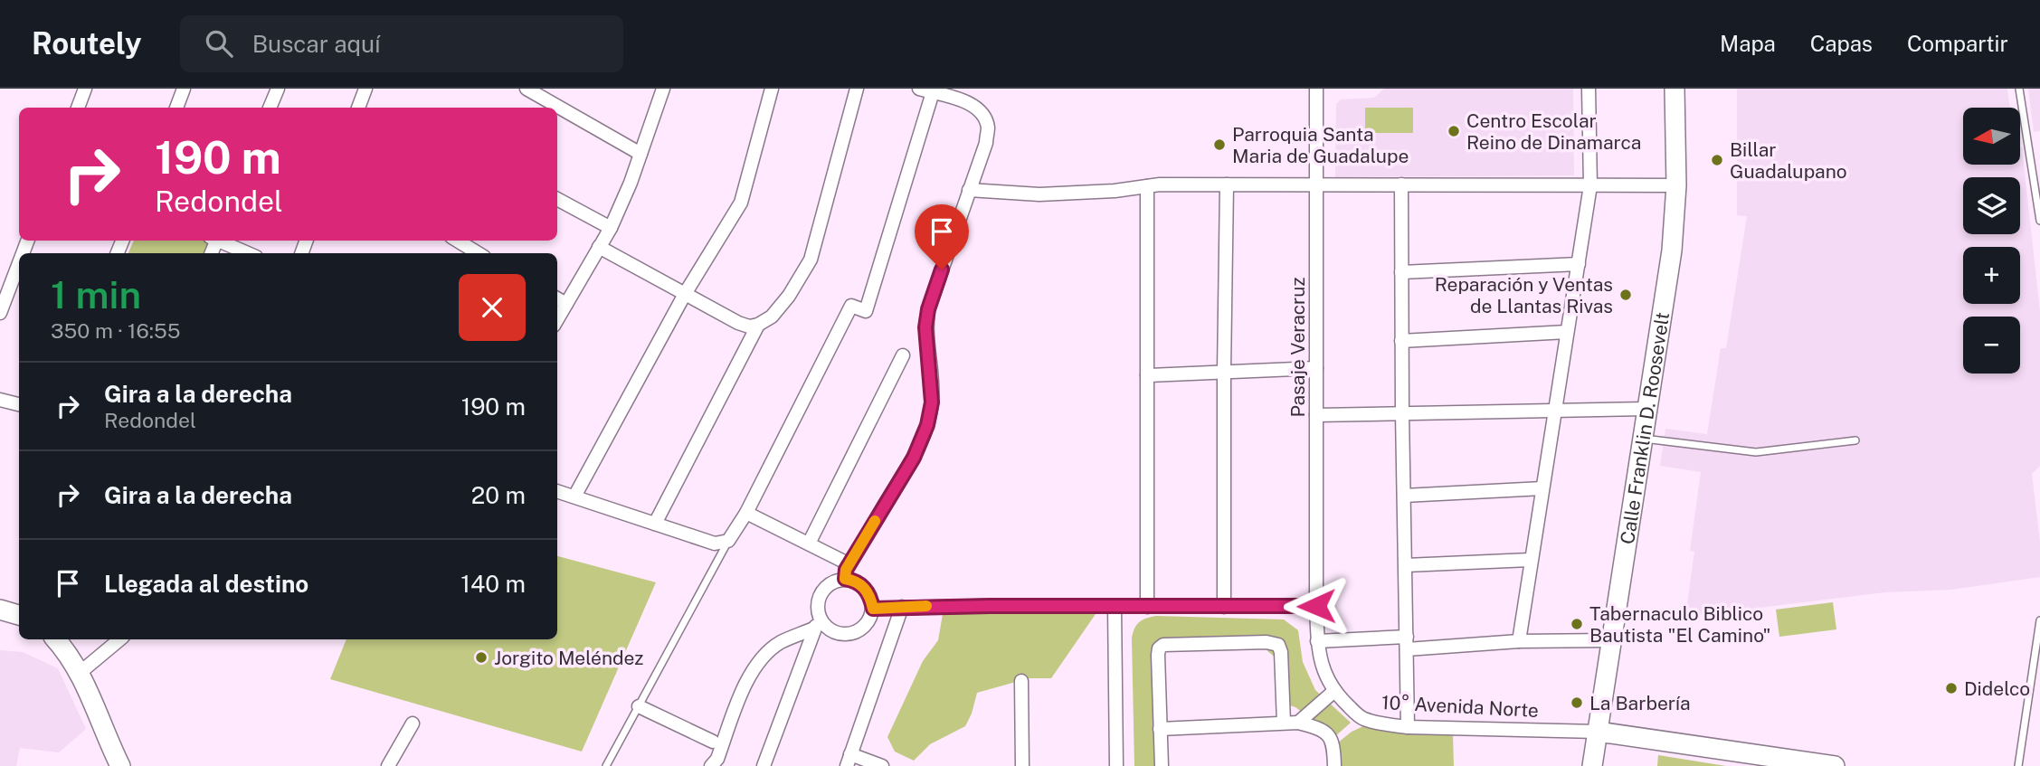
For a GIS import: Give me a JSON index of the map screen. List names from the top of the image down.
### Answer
{
  "streets": {
    "main road": ["Calle Franklin D. Roosevelt"],
    "street": ["Pasaje Veracruz", "10° Avenida Norte"]
  },
  "crossings": [
    ["Pasaje Veracruz", "10° Avenida Norte"],
    ["Calle Franklin D. Roosevelt", "10° Avenida Norte"]
  ],
  "places": [
    "Centro Escolar Reino de Dinamarca",
    "Parroquia Santa Maria de Guadalupe",
    "Billar Guadalupano",
    "Reparación y Ventas de Llantas Rivas",
    "Tabernaculo Biblico Bautista \"El Camino\"",
    "Jorgito Meléndez",
    "Didelco",
    "La Barbería"
  ],
  "north": "left",
  "page": {
    "header": "Routely",
    "search": "Buscar aquí",
    "nav": ["Mapa", "Capas", "Compartir"],
    "map_buttons": ["+", "−"],
    "turn": ["190 m", "Redondel"],
    "heading": ["1 min", "350 m · 16:55"],
    "list": [
      {
        "name": "Gira a la derecha",
        "note": "Redondel",
        "value": "190 m"
      },
      {
        "name": "Gira a la derecha",
        "value": "20 m"
      },
      {
        "name": "Llegada al destino",
        "value": "140 m"
      }
    ]
  }
}
